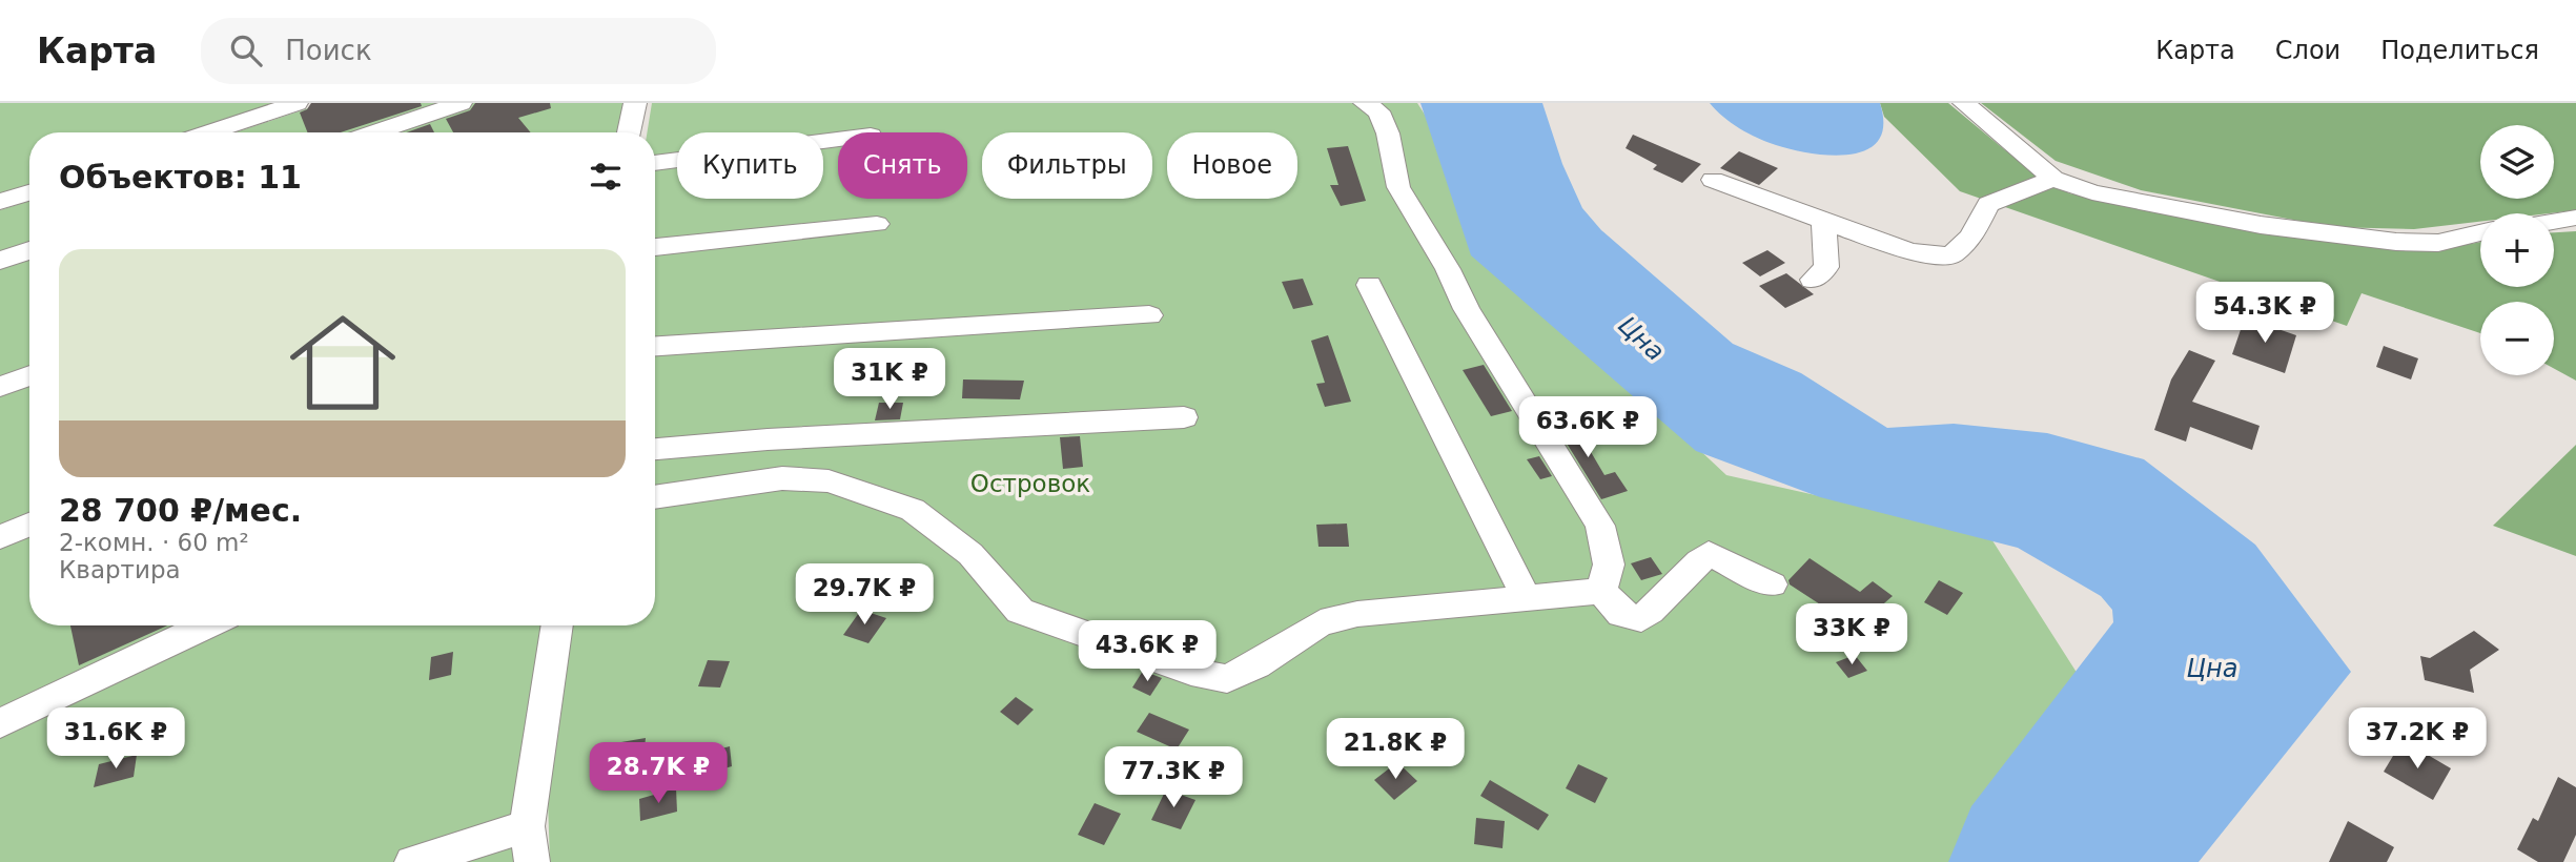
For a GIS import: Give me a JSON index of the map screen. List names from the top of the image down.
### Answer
{
  "water": ["Цна"],
  "parks": ["Островок"],
  "page": {
    "header": "Карта",
    "search": "Поиск",
    "nav": ["Карта", "Слои", "Поделиться"],
    "map_buttons": ["+", "−"],
    "chip": [
      "Купить",
      "Снять",
      "Фильтры",
      "Новое"
    ],
    "heading": "Объектов: 11",
    "list": [
      {
        "name": "28 700 ₽/мес.",
        "note": "2-комн. · 60 m² · Квартира"
      }
    ],
    "price": [
      "54.3K ₽",
      "31K ₽",
      "63.6K ₽",
      "29.7K ₽",
      "33K ₽",
      "43.6K ₽",
      "31.6K ₽",
      "37.2K ₽",
      "21.8K ₽",
      "28.7K ₽",
      "77.3K ₽"
    ]
  }
}
